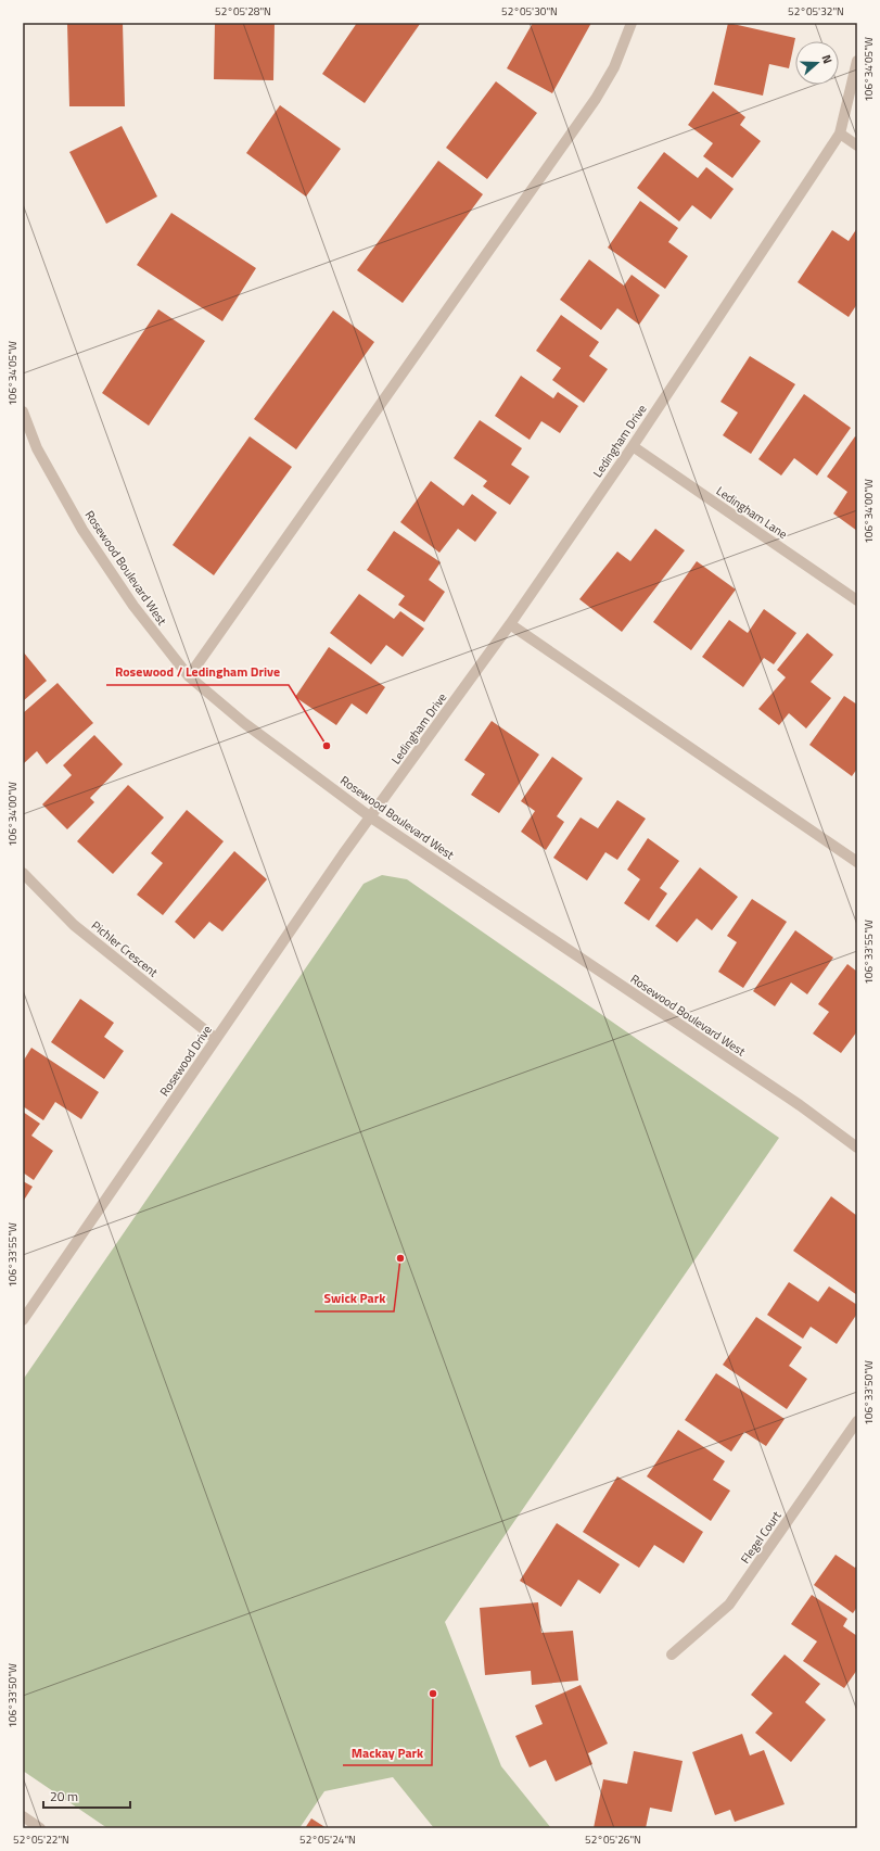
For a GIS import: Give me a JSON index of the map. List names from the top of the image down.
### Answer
{
  "streets": {
    "street": [
      "Ledingham Drive",
      "Ledingham Lane",
      "Rosewood Boulevard West",
      "Pichler Crescent",
      "Rosewood Drive",
      "Flegel Court"
    ]
  },
  "crossings": [
    ["Ledingham Drive", "Ledingham Lane"],
    ["Ledingham Drive", "Rosewood Boulevard West"],
    ["Ledingham Drive", "Rosewood Drive"],
    ["Rosewood Boulevard West", "Rosewood Drive"],
    ["Pichler Crescent", "Rosewood Drive"]
  ],
  "places": ["Rosewood / Ledingham Drive", "Swick Park", "Mackay Park"],
  "scale_bar": "20 m",
  "north": "right",
  "coordinates": [
    "52°05'28\"N",
    "52°05'30\"N",
    "52°05'32\"N",
    "106°34'05\"W",
    "106°34'00\"W",
    "106°33'55\"W",
    "106°33'50\"W",
    "52°05'22\"N",
    "52°05'24\"N",
    "52°05'26\"N"
  ]
}
